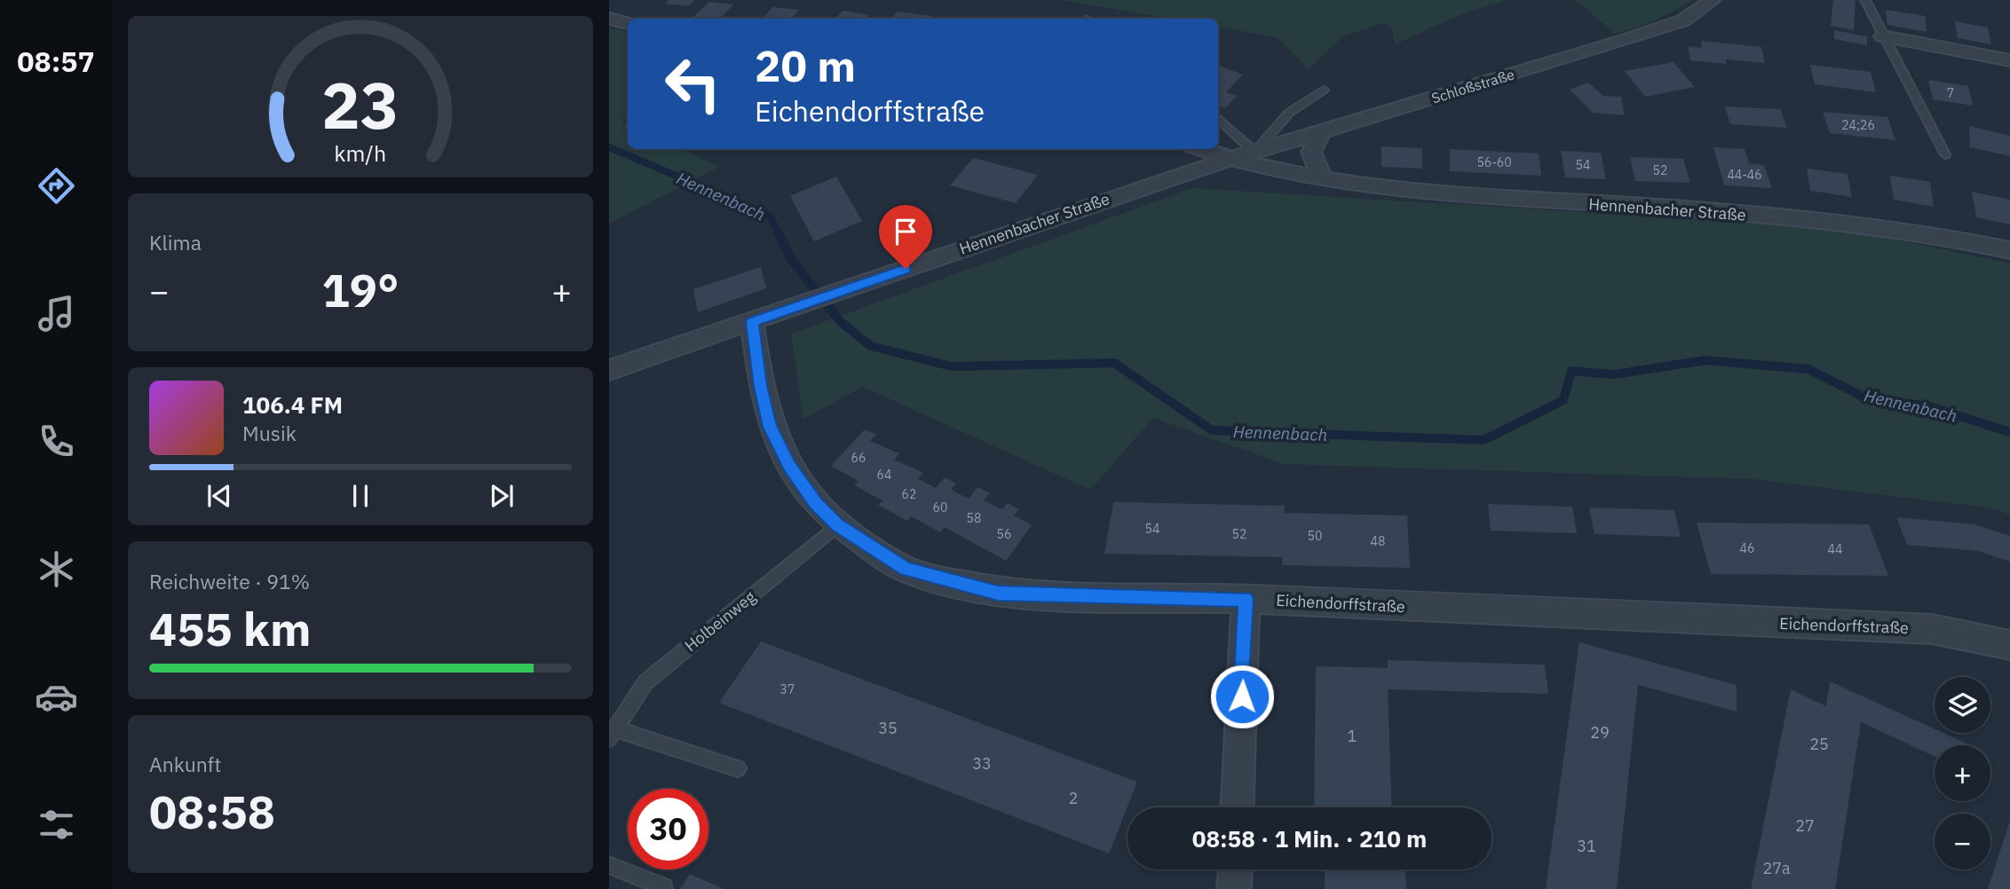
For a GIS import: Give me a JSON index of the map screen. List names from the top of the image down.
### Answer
{
  "streets": {
    "street": ["Schloßstraße", "Hennenbacher Straße", "Eichendorffstraße"],
    "lane": ["Holbeinweg"]
  },
  "crossings": [
    ["Schloßstraße", "Hennenbacher Straße"],
    ["Hennenbacher Straße", "Eichendorffstraße"],
    ["Eichendorffstraße", "Holbeinweg"]
  ],
  "water": ["Hennenbach"],
  "house_numbers": [
    "7",
    "24;26",
    "56-60",
    "54",
    "52",
    "44-46",
    "66",
    "64",
    "62",
    "60",
    "58",
    "54",
    "56",
    "52",
    "50",
    "48",
    "46",
    "44",
    "37",
    "35",
    "29",
    "1",
    "25",
    "33",
    "2",
    "27",
    "31",
    "27a"
  ],
  "page": {
    "tabs": "08:57",
    "turn": ["20 m", "Eichendorffstraße"],
    "tile": [
      "Klima",
      ["Reichweite · 91%", "455 km"],
      ["Ankunft", "08:58"]
    ],
    "heat": ["−", "19°", "+"],
    "song": ["106.4 FM", "Musik"],
    "map_buttons": ["+", "−"],
    "limit": "30",
    "trip": "08:58 · 1 Min. · 210 m",
    "gauge": ["23", "km/h"]
  }
}
